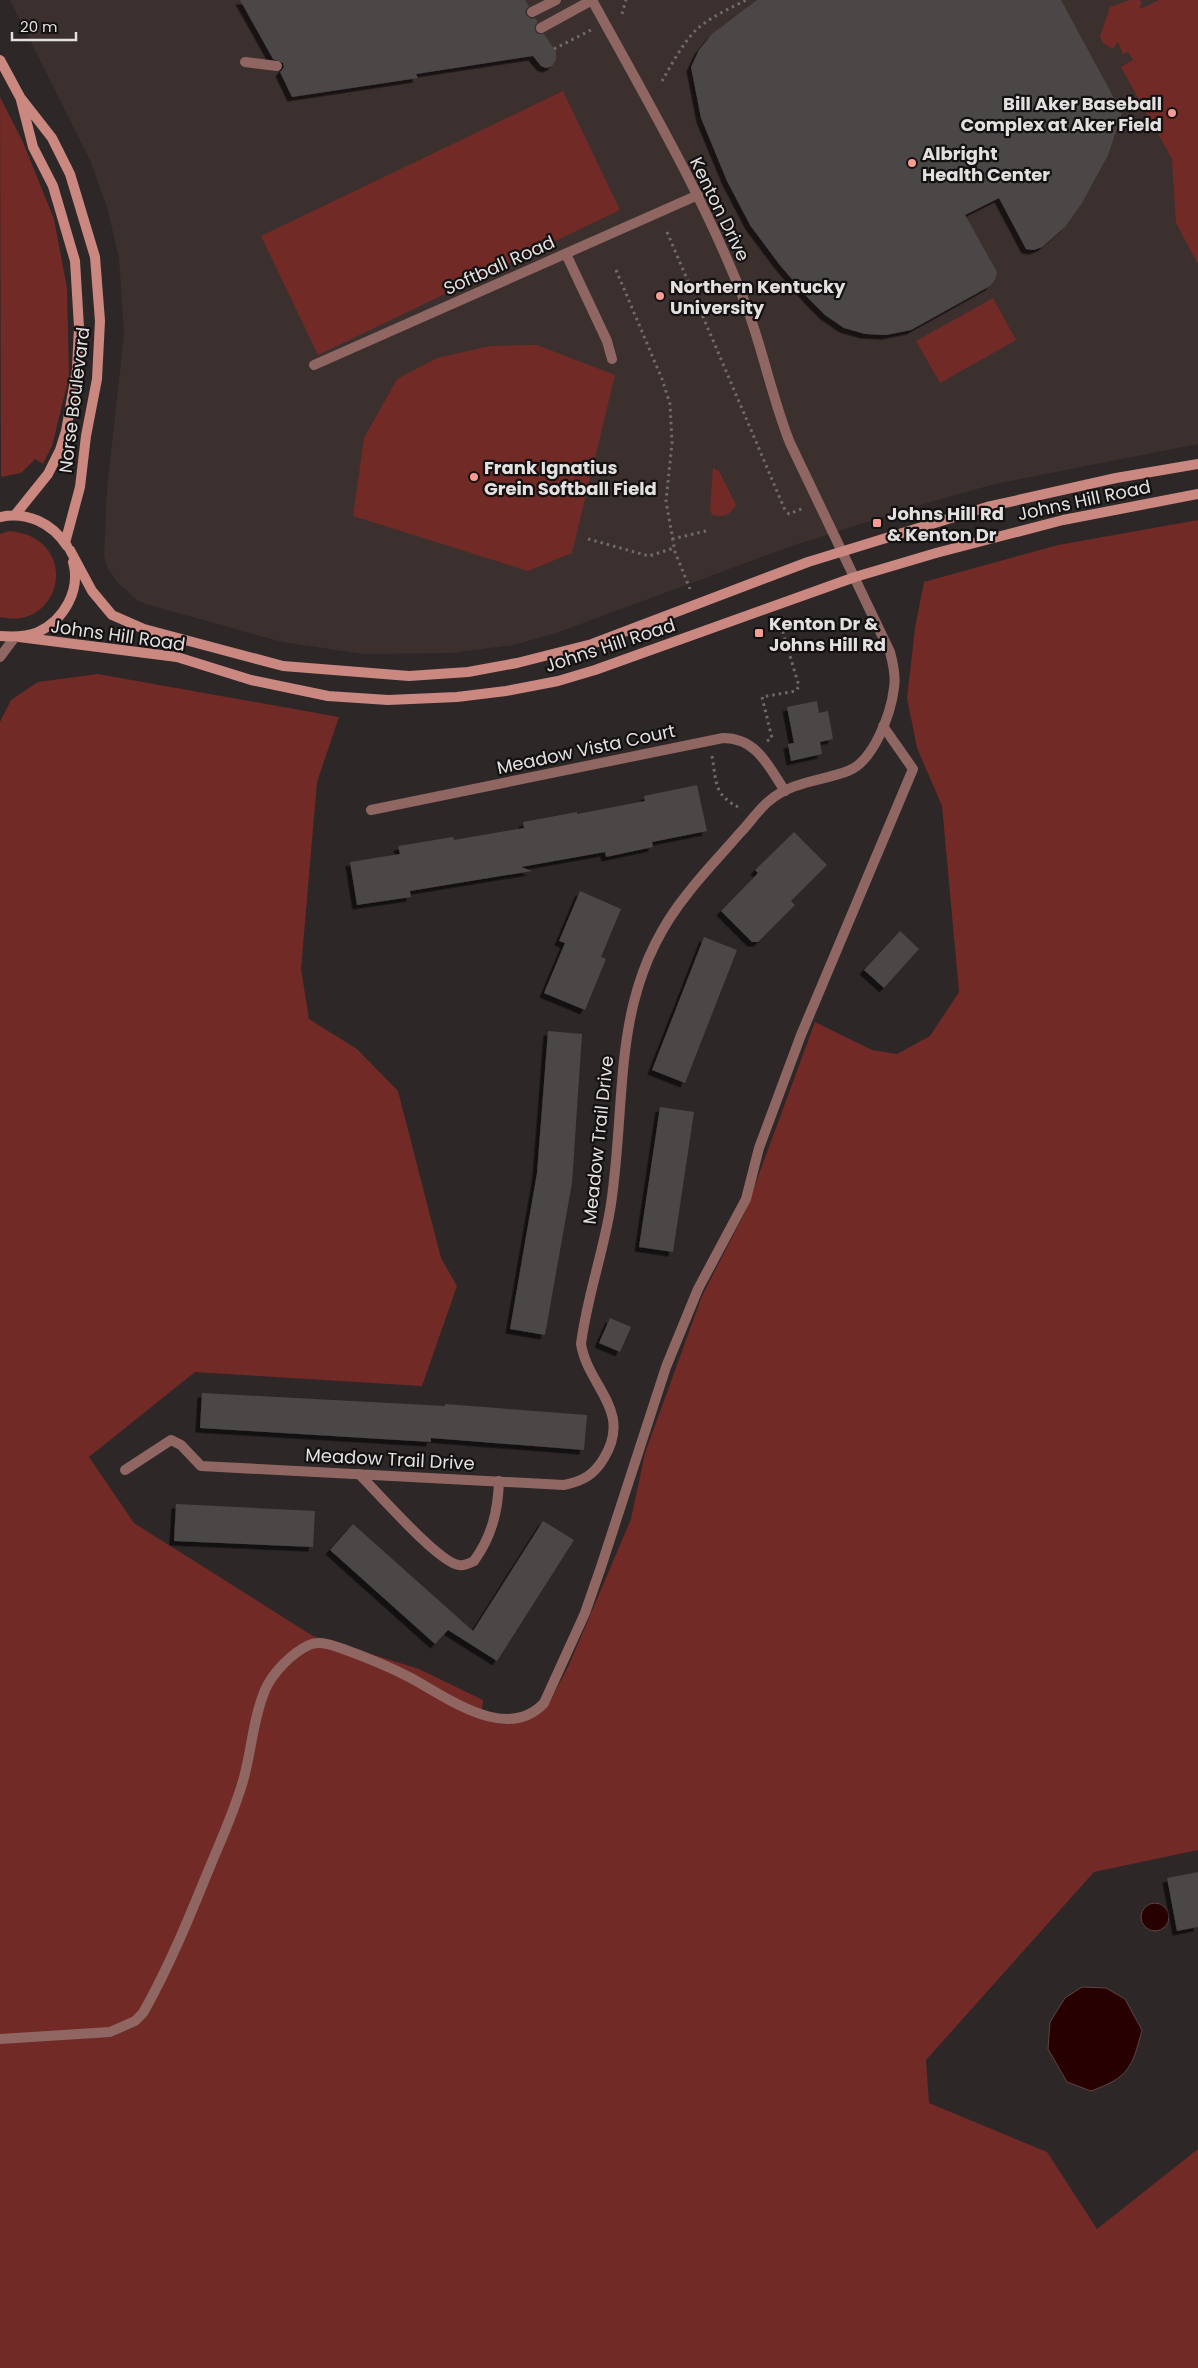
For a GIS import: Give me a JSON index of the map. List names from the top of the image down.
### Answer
{
  "streets": {
    "main road": ["Norse Boulevard", "Johns Hill Road"],
    "street": [
      "Kenton Drive",
      "Softball Road",
      "Meadow Vista Court",
      "Meadow Trail Drive"
    ]
  },
  "crossings": [
    ["Kenton Drive", "Softball Road"],
    ["Kenton Drive", "Johns Hill Road"],
    ["Kenton Drive", "Meadow Trail Drive"],
    ["Norse Boulevard", "Johns Hill Road"],
    ["Johns Hill Road", "Meadow Trail Drive"]
  ],
  "places": {
    "other": [
      "Bill Aker Baseball Complex at Aker Field",
      "Albright Health Center",
      "Northern Kentucky University",
      "Frank Ignatius Grein Softball Field"
    ],
    "transit": ["Johns Hill Rd & Kenton Dr", "Kenton Dr & Johns Hill Rd"]
  },
  "scale_bar": "20 m"
}
